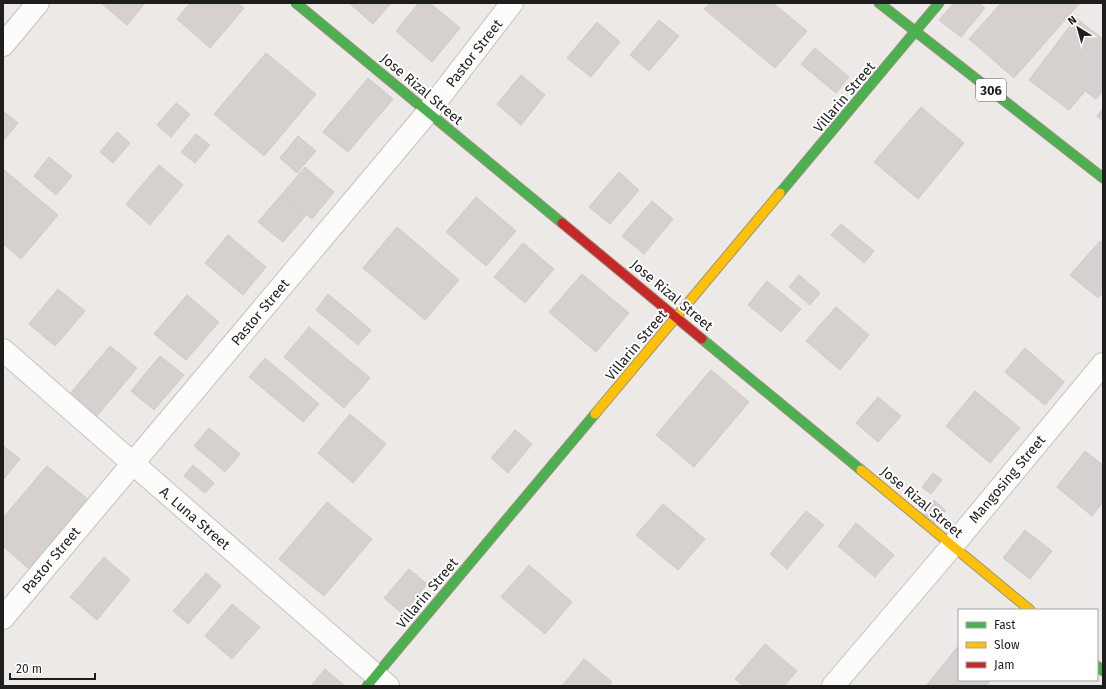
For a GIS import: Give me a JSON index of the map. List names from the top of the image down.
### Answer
{
  "streets": {
    "street": [
      "Pastor Street",
      "Jose Rizal Street",
      "306",
      "Villarin Street",
      "Mangosing Street",
      "A. Luna Street"
    ]
  },
  "crossings": [
    ["Pastor Street", "Jose Rizal Street"],
    ["Pastor Street", "A. Luna Street"],
    ["Jose Rizal Street", "Villarin Street"],
    ["Jose Rizal Street", "Mangosing Street"],
    ["306", "Villarin Street"],
    ["Villarin Street", "A. Luna Street"]
  ],
  "legend": ["Fast", "Slow", "Jam"],
  "scale_bar": "20 m",
  "north": "top left"
}
